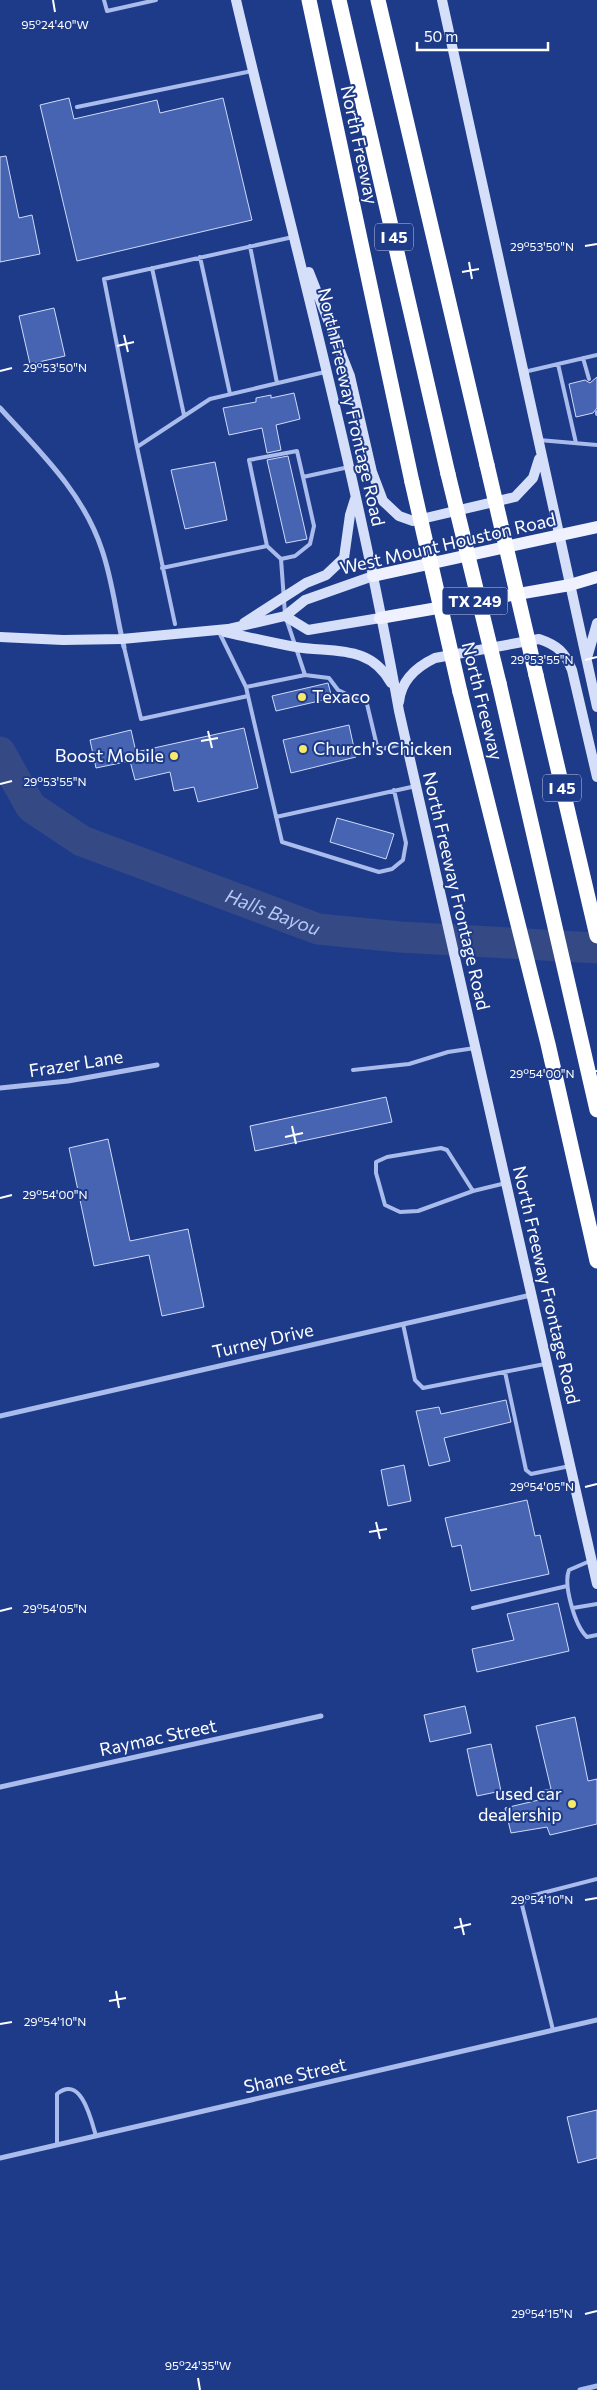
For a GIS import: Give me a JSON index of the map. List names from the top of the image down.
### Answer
{
  "streets": {
    "highway": ["North Freeway", "I 45"],
    "main road": ["North Freeway Frontage Road", "West Mount Houston Road", "TX 249"],
    "street": [
      "Frazer Lane",
      "Turney Drive",
      "Raymac Street",
      "Shane Street"
    ]
  },
  "crossings": [
    ["North Freeway Frontage Road", "West Mount Houston Road"],
    ["North Freeway Frontage Road", "TX 249"],
    ["North Freeway Frontage Road", "Turney Drive"]
  ],
  "water": ["Halls Bayou"],
  "places": [
    "Texaco",
    "Church's Chicken",
    "Boost Mobile",
    "used car dealership"
  ],
  "scale_bar": "50 m",
  "coordinates": [
    "95°24'40\"W",
    "29°53'50\"N",
    "29°53'55\"N",
    "29°54'00\"N",
    "29°54'05\"N",
    "29°54'10\"N",
    "29°54'15\"N",
    "95°24'35\"W"
  ]
}
